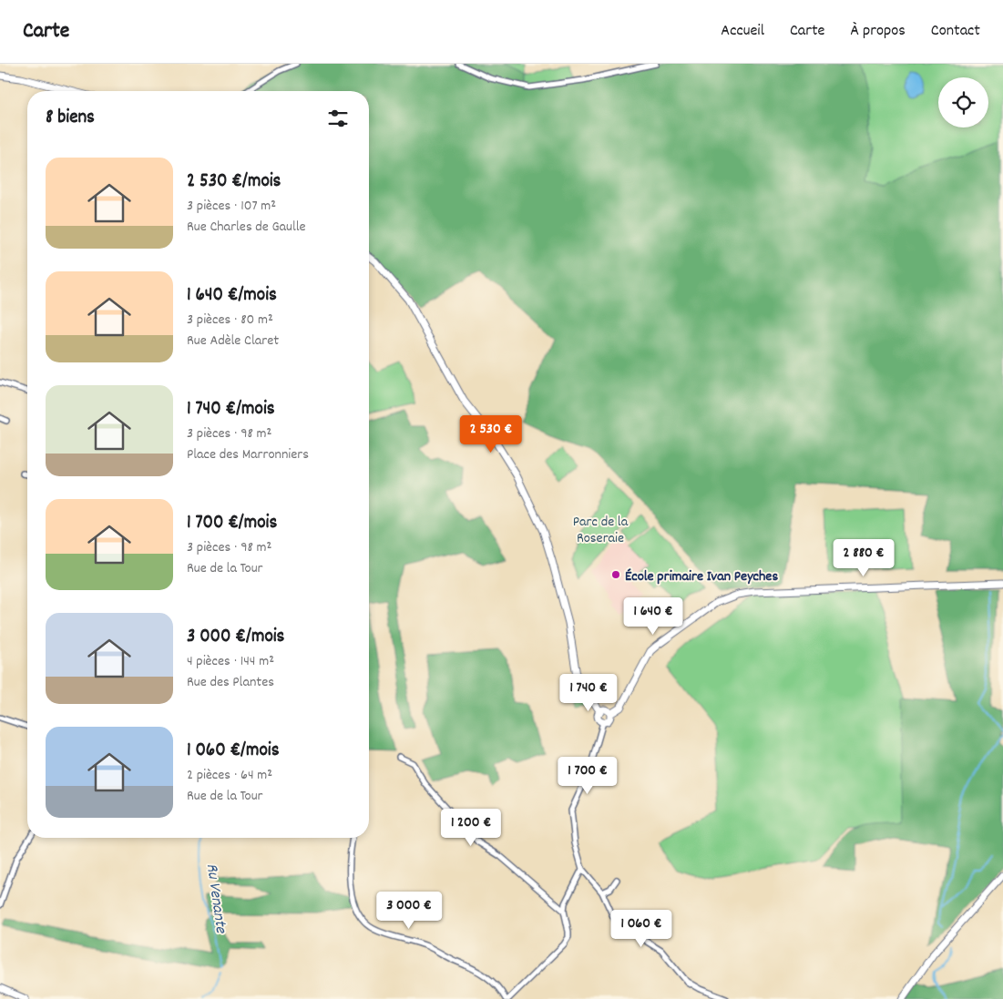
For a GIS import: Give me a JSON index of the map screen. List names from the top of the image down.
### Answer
{
  "water": ["Ru Venante"],
  "parks": ["Parc de la Roseraie"],
  "places": ["École primaire Ivan Peyches"],
  "page": {
    "header": "Carte",
    "nav": [
      "Accueil",
      "Carte",
      "À propos",
      "Contact"
    ],
    "heading": "8 biens",
    "list": [
      {
        "name": "2 530 €/mois",
        "note": "3 pièces · 107 m² · Rue Charles de Gaulle"
      },
      {
        "name": "1 640 €/mois",
        "note": "3 pièces · 80 m² · Rue Adèle Claret"
      },
      {
        "name": "1 740 €/mois",
        "note": "3 pièces · 98 m² · Place des Marronniers"
      },
      {
        "name": "1 700 €/mois",
        "note": "3 pièces · 98 m² · Rue de la Tour"
      },
      {
        "name": "3 000 €/mois",
        "note": "4 pièces · 144 m² · Rue des Plantes"
      },
      {
        "name": "1 060 €/mois",
        "note": "2 pièces · 64 m² · Rue de la Tour"
      }
    ],
    "price": [
      "2 530 €",
      "2 880 €",
      "1 640 €",
      "1 740 €",
      "1 700 €",
      "1 200 €",
      "3 000 €",
      "1 060 €"
    ]
  }
}
